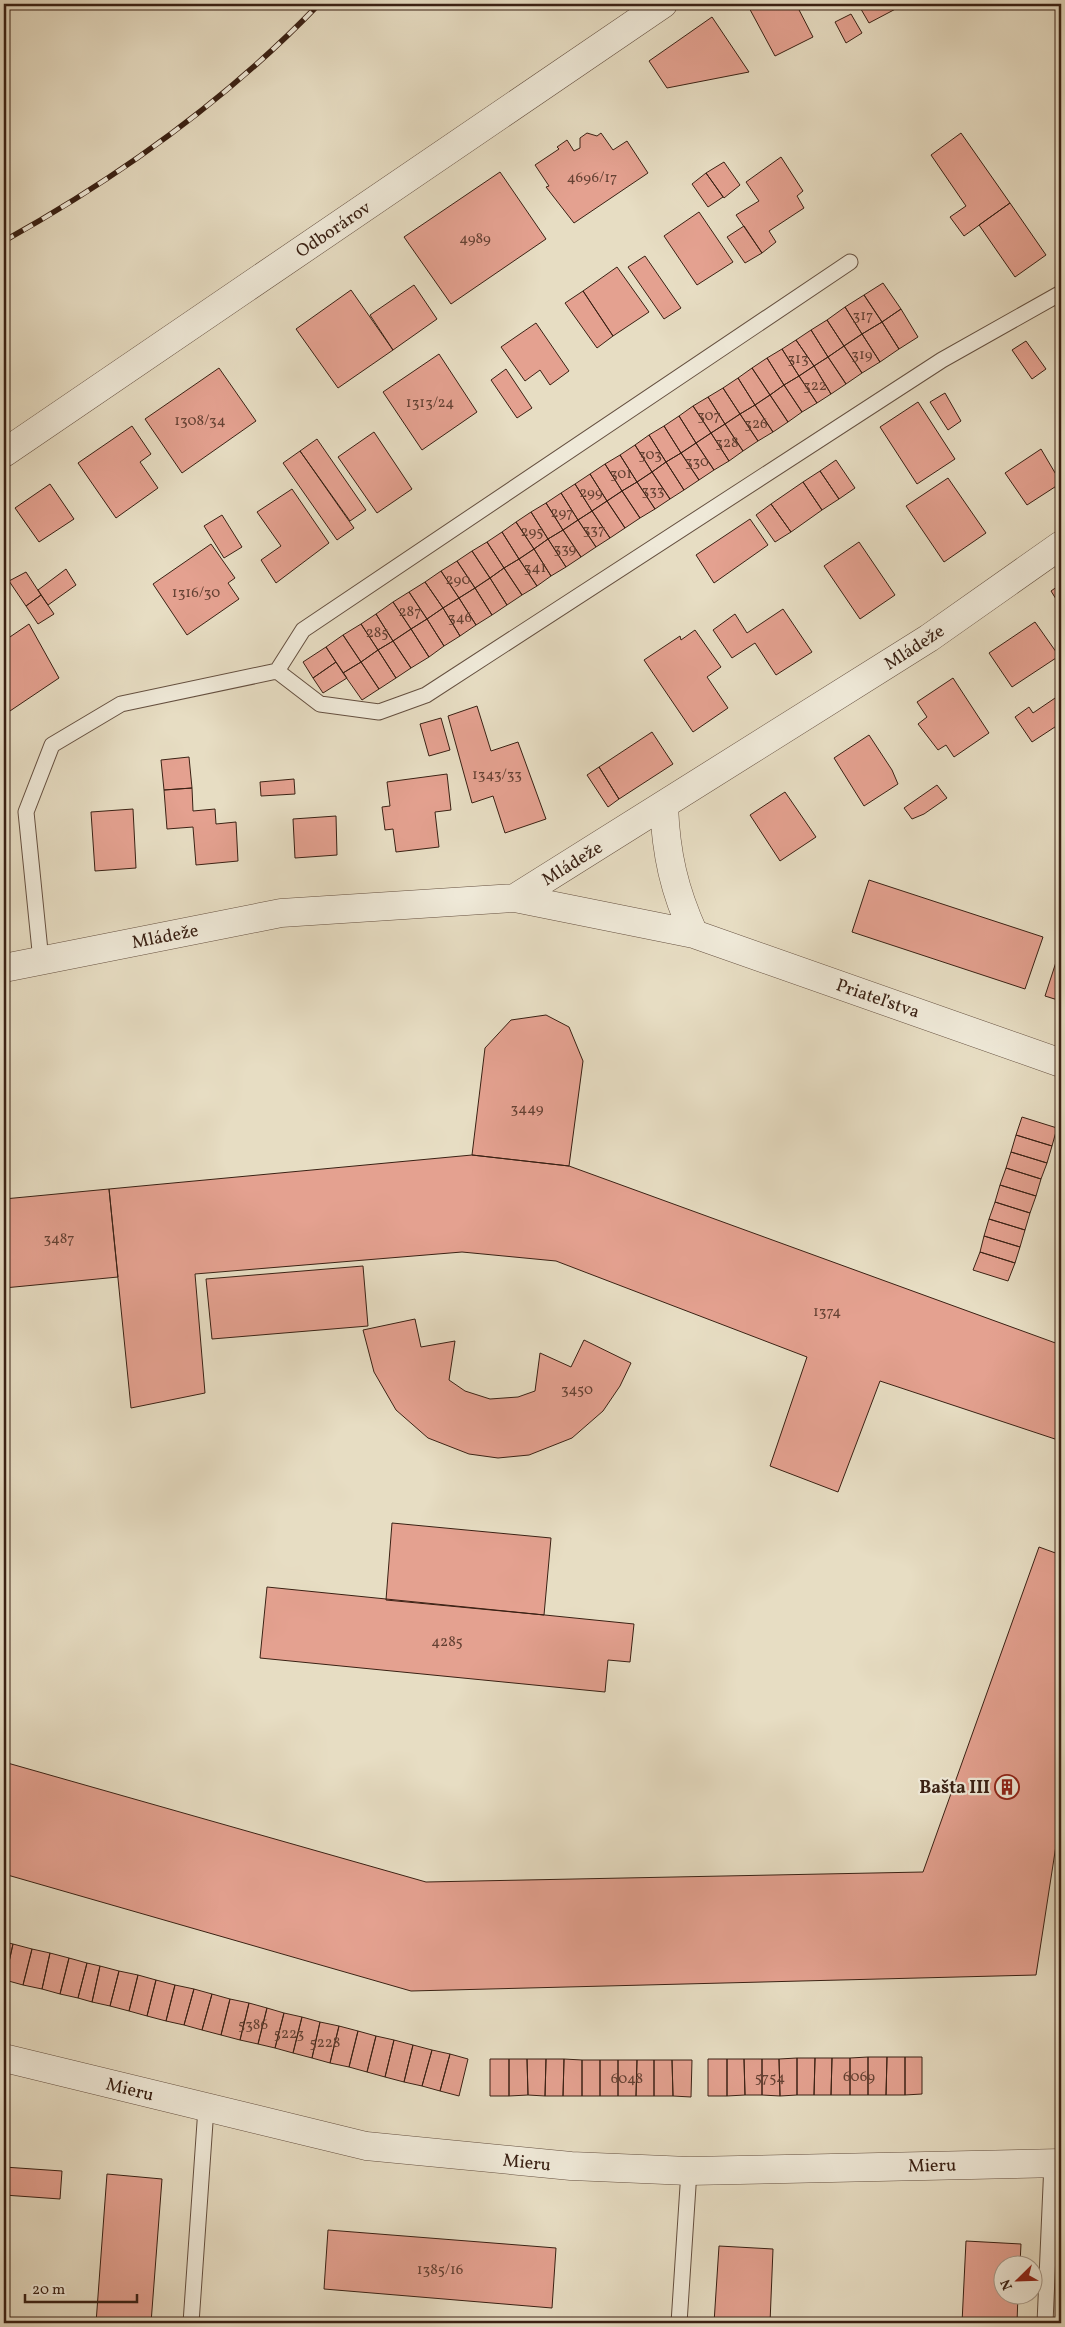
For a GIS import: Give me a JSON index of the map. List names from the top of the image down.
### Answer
{
  "streets": {
    "street": [
      "Odborárov",
      "Mládeže",
      "Priateľstva",
      "Mieru"
    ]
  },
  "crossings": [
    ["Mládeže", "Priateľstva"]
  ],
  "places": {
    "building": ["Bašta III"]
  },
  "house_numbers": [
    "4696/17",
    "4989",
    "317",
    "319",
    "313",
    "322",
    "1313/24",
    "307",
    "1308/34",
    "326",
    "328",
    "303",
    "330",
    "301",
    "333",
    "299",
    "297",
    "337",
    "295",
    "339",
    "341",
    "290",
    "1316/30",
    "287",
    "346",
    "285",
    "1343/33",
    "3449",
    "3487",
    "1374",
    "3450",
    "4285",
    "5386",
    "5223",
    "5228",
    "6069",
    "5754",
    "6048",
    "1385/16"
  ],
  "scale_bar": "20 m",
  "north": "bottom left"
}
